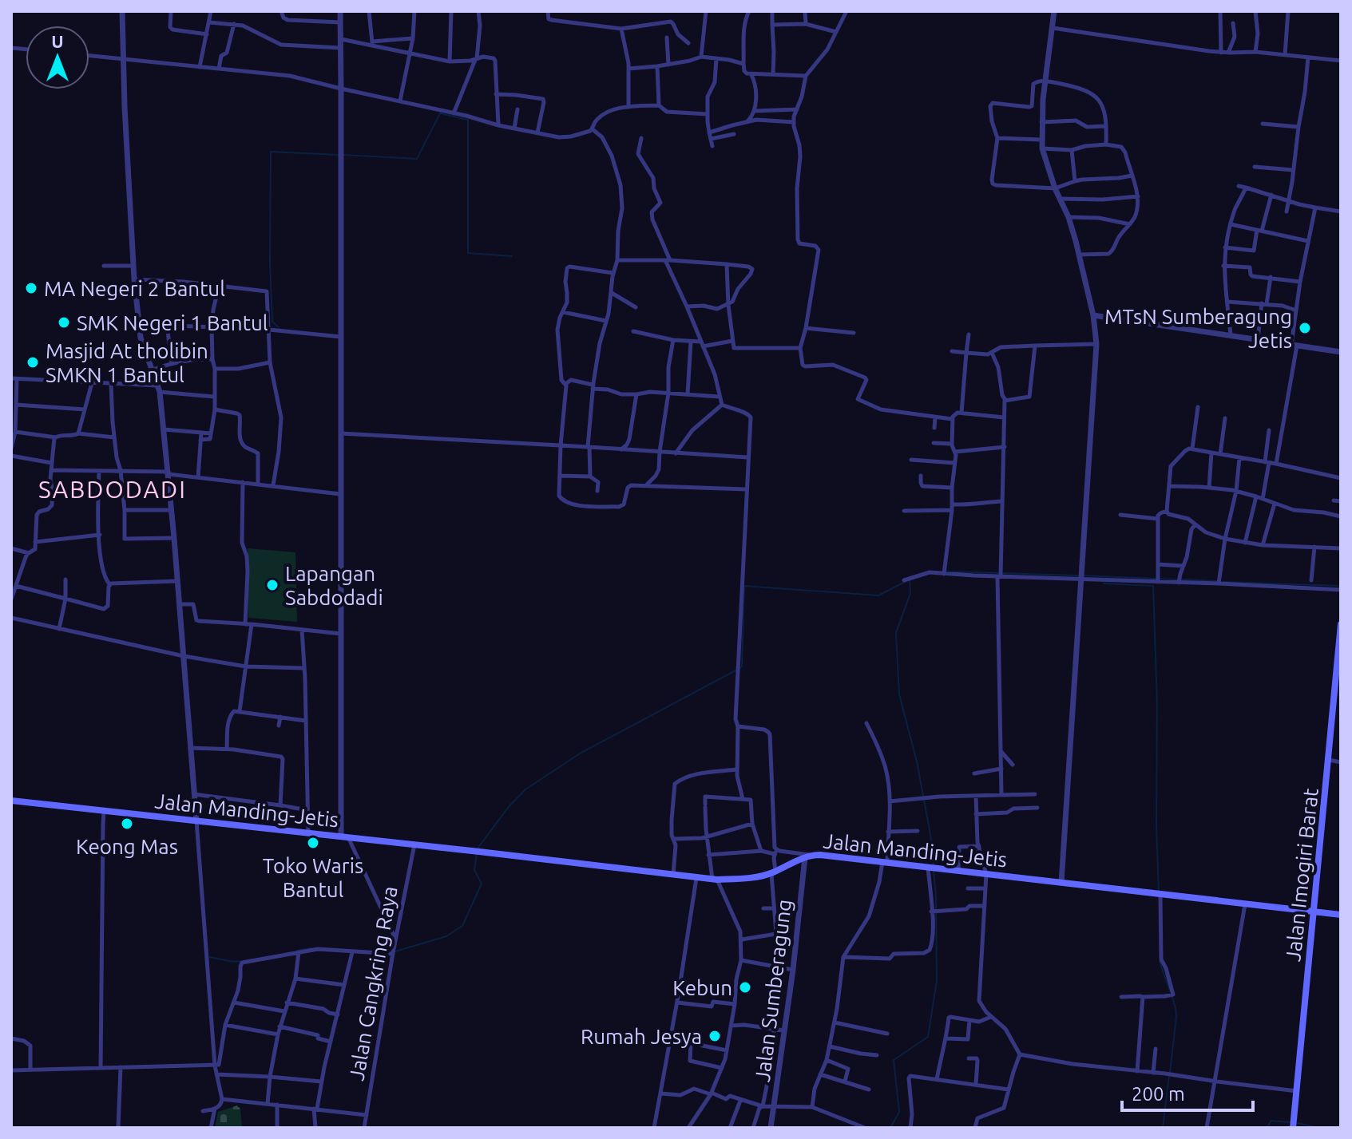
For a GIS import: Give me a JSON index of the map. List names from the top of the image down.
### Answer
{
  "streets": {
    "main road": ["Jalan Manding-Jetis", "Jalan Imogiri Barat"],
    "street": ["Jalan Cangkring Raya", "Jalan Sumberagung"]
  },
  "crossings": [
    ["Jalan Manding-Jetis", "Jalan Imogiri Barat"],
    ["Jalan Manding-Jetis", "Jalan Cangkring Raya"],
    ["Jalan Manding-Jetis", "Jalan Sumberagung"]
  ],
  "districts": ["SABDODADI"],
  "places": [
    "MA Negeri 2 Bantul",
    "SMK Negeri 1 Bantul",
    "MTsN Sumberagung Jetis",
    "Masjid At tholibin SMKN 1 Bantul",
    "Lapangan Sabdodadi",
    "Keong Mas",
    "Toko Waris Bantul",
    "Kebun",
    "Rumah Jesya"
  ],
  "scale_bar": "200 m",
  "north": "top"
}
